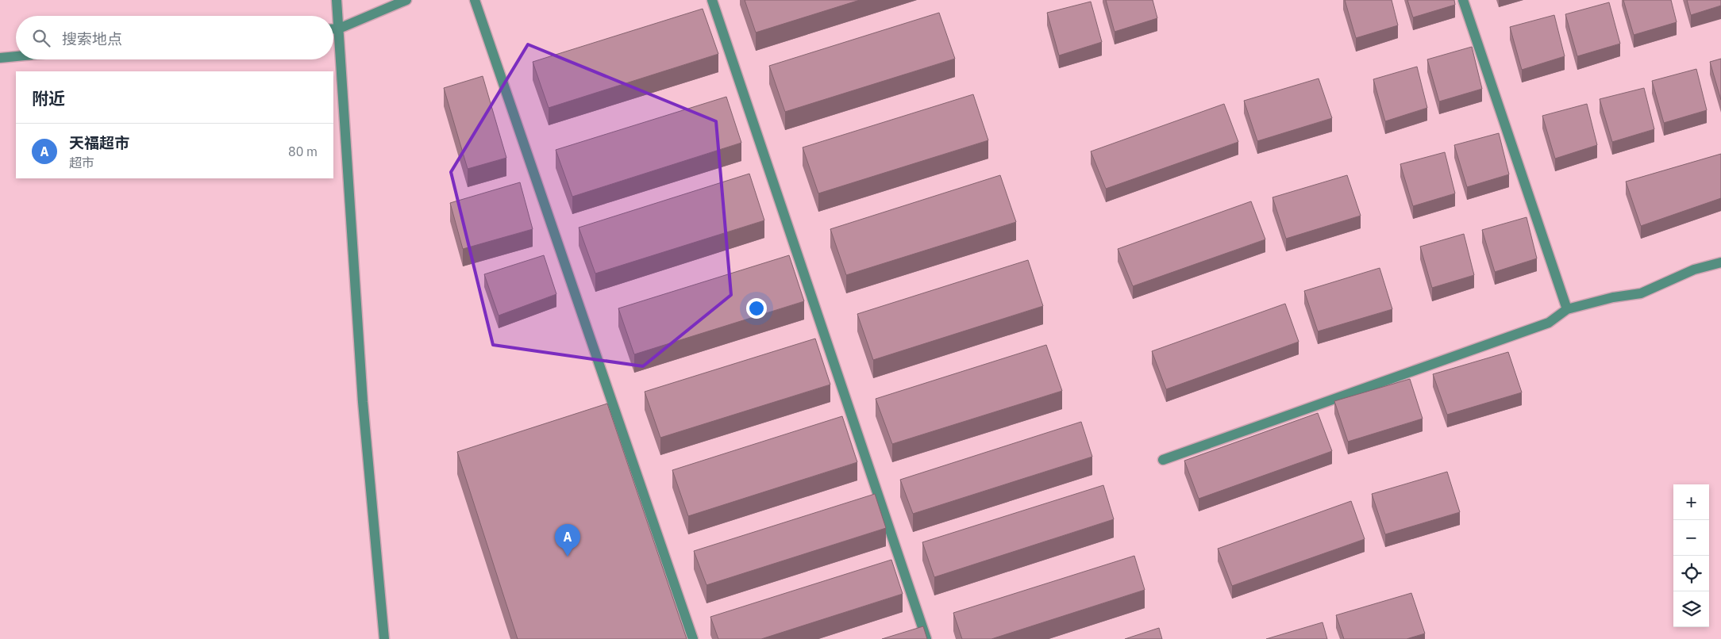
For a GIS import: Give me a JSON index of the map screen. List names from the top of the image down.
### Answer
{
  "page": {
    "search": "搜索地点",
    "heading": "附近",
    "list": [
      {
        "mark": "A",
        "name": "天福超市",
        "note": "超市",
        "value": "80 m"
      }
    ],
    "map_buttons": ["+", "−"],
    "pins": "A"
  }
}
